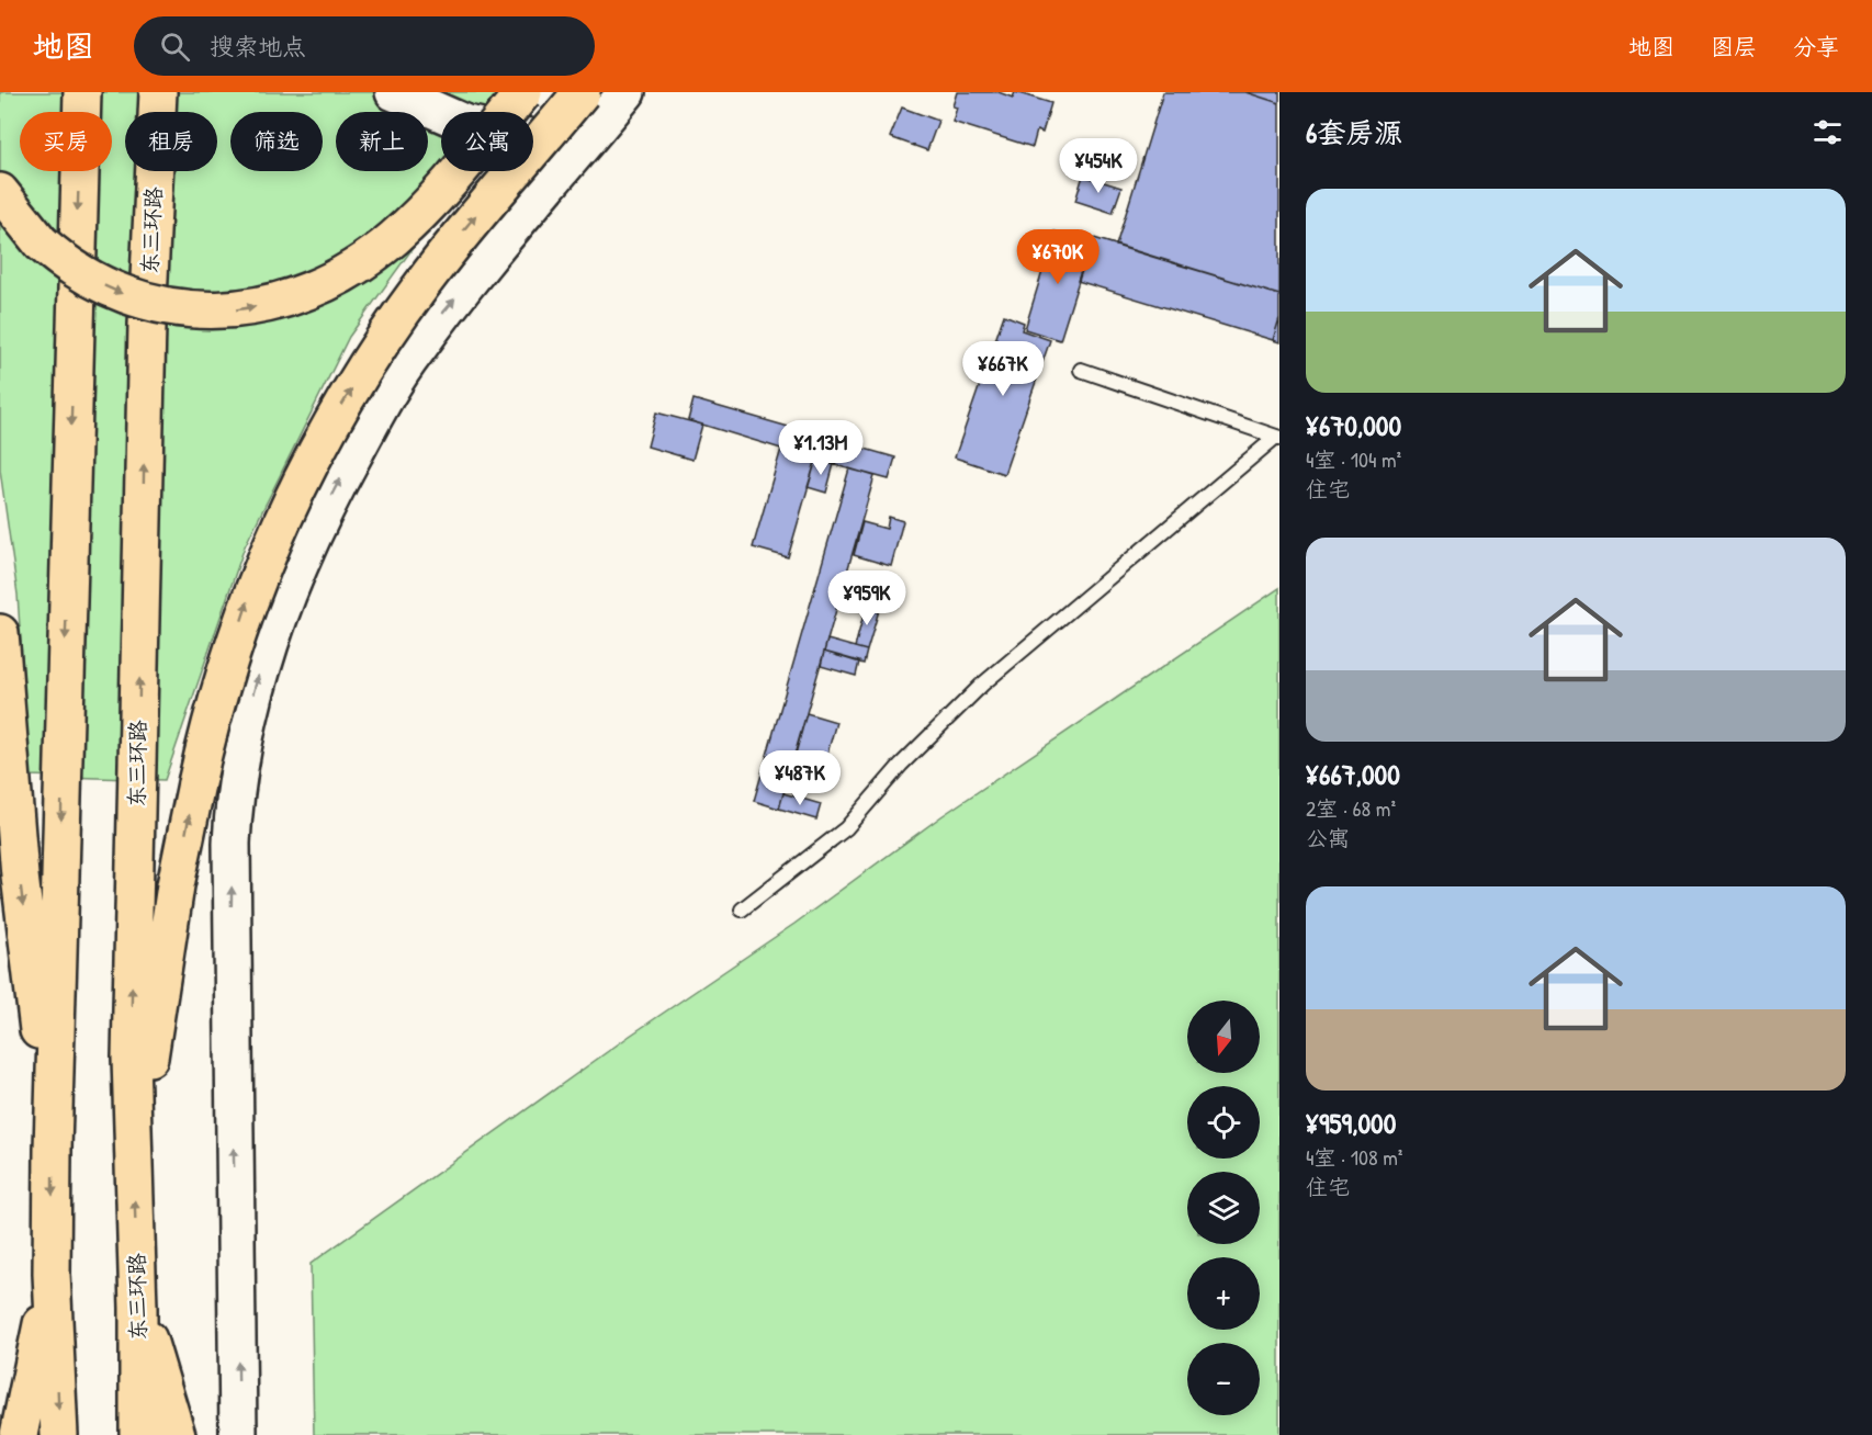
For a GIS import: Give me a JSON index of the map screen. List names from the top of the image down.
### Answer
{
  "streets": {
    "highway": ["东三环路"]
  },
  "north": "bottom",
  "page": {
    "header": "地图",
    "search": "搜索地点",
    "nav": ["地图", "图层", "分享"],
    "heading": "6套房源",
    "chip": [
      "买房",
      "租房",
      "筛选",
      "新上",
      "公寓"
    ],
    "price": [
      "¥454K",
      "¥670K",
      "¥667K",
      "¥1.13M",
      "¥959K",
      "¥487K"
    ],
    "list": [
      {
        "name": "¥670,000",
        "note": "4室 · 104 m² · 住宅"
      },
      {
        "name": "¥667,000",
        "note": "2室 · 68 m² · 公寓"
      },
      {
        "name": "¥959,000",
        "note": "4室 · 108 m² · 住宅"
      }
    ],
    "map_buttons": ["+", "−"]
  }
}
